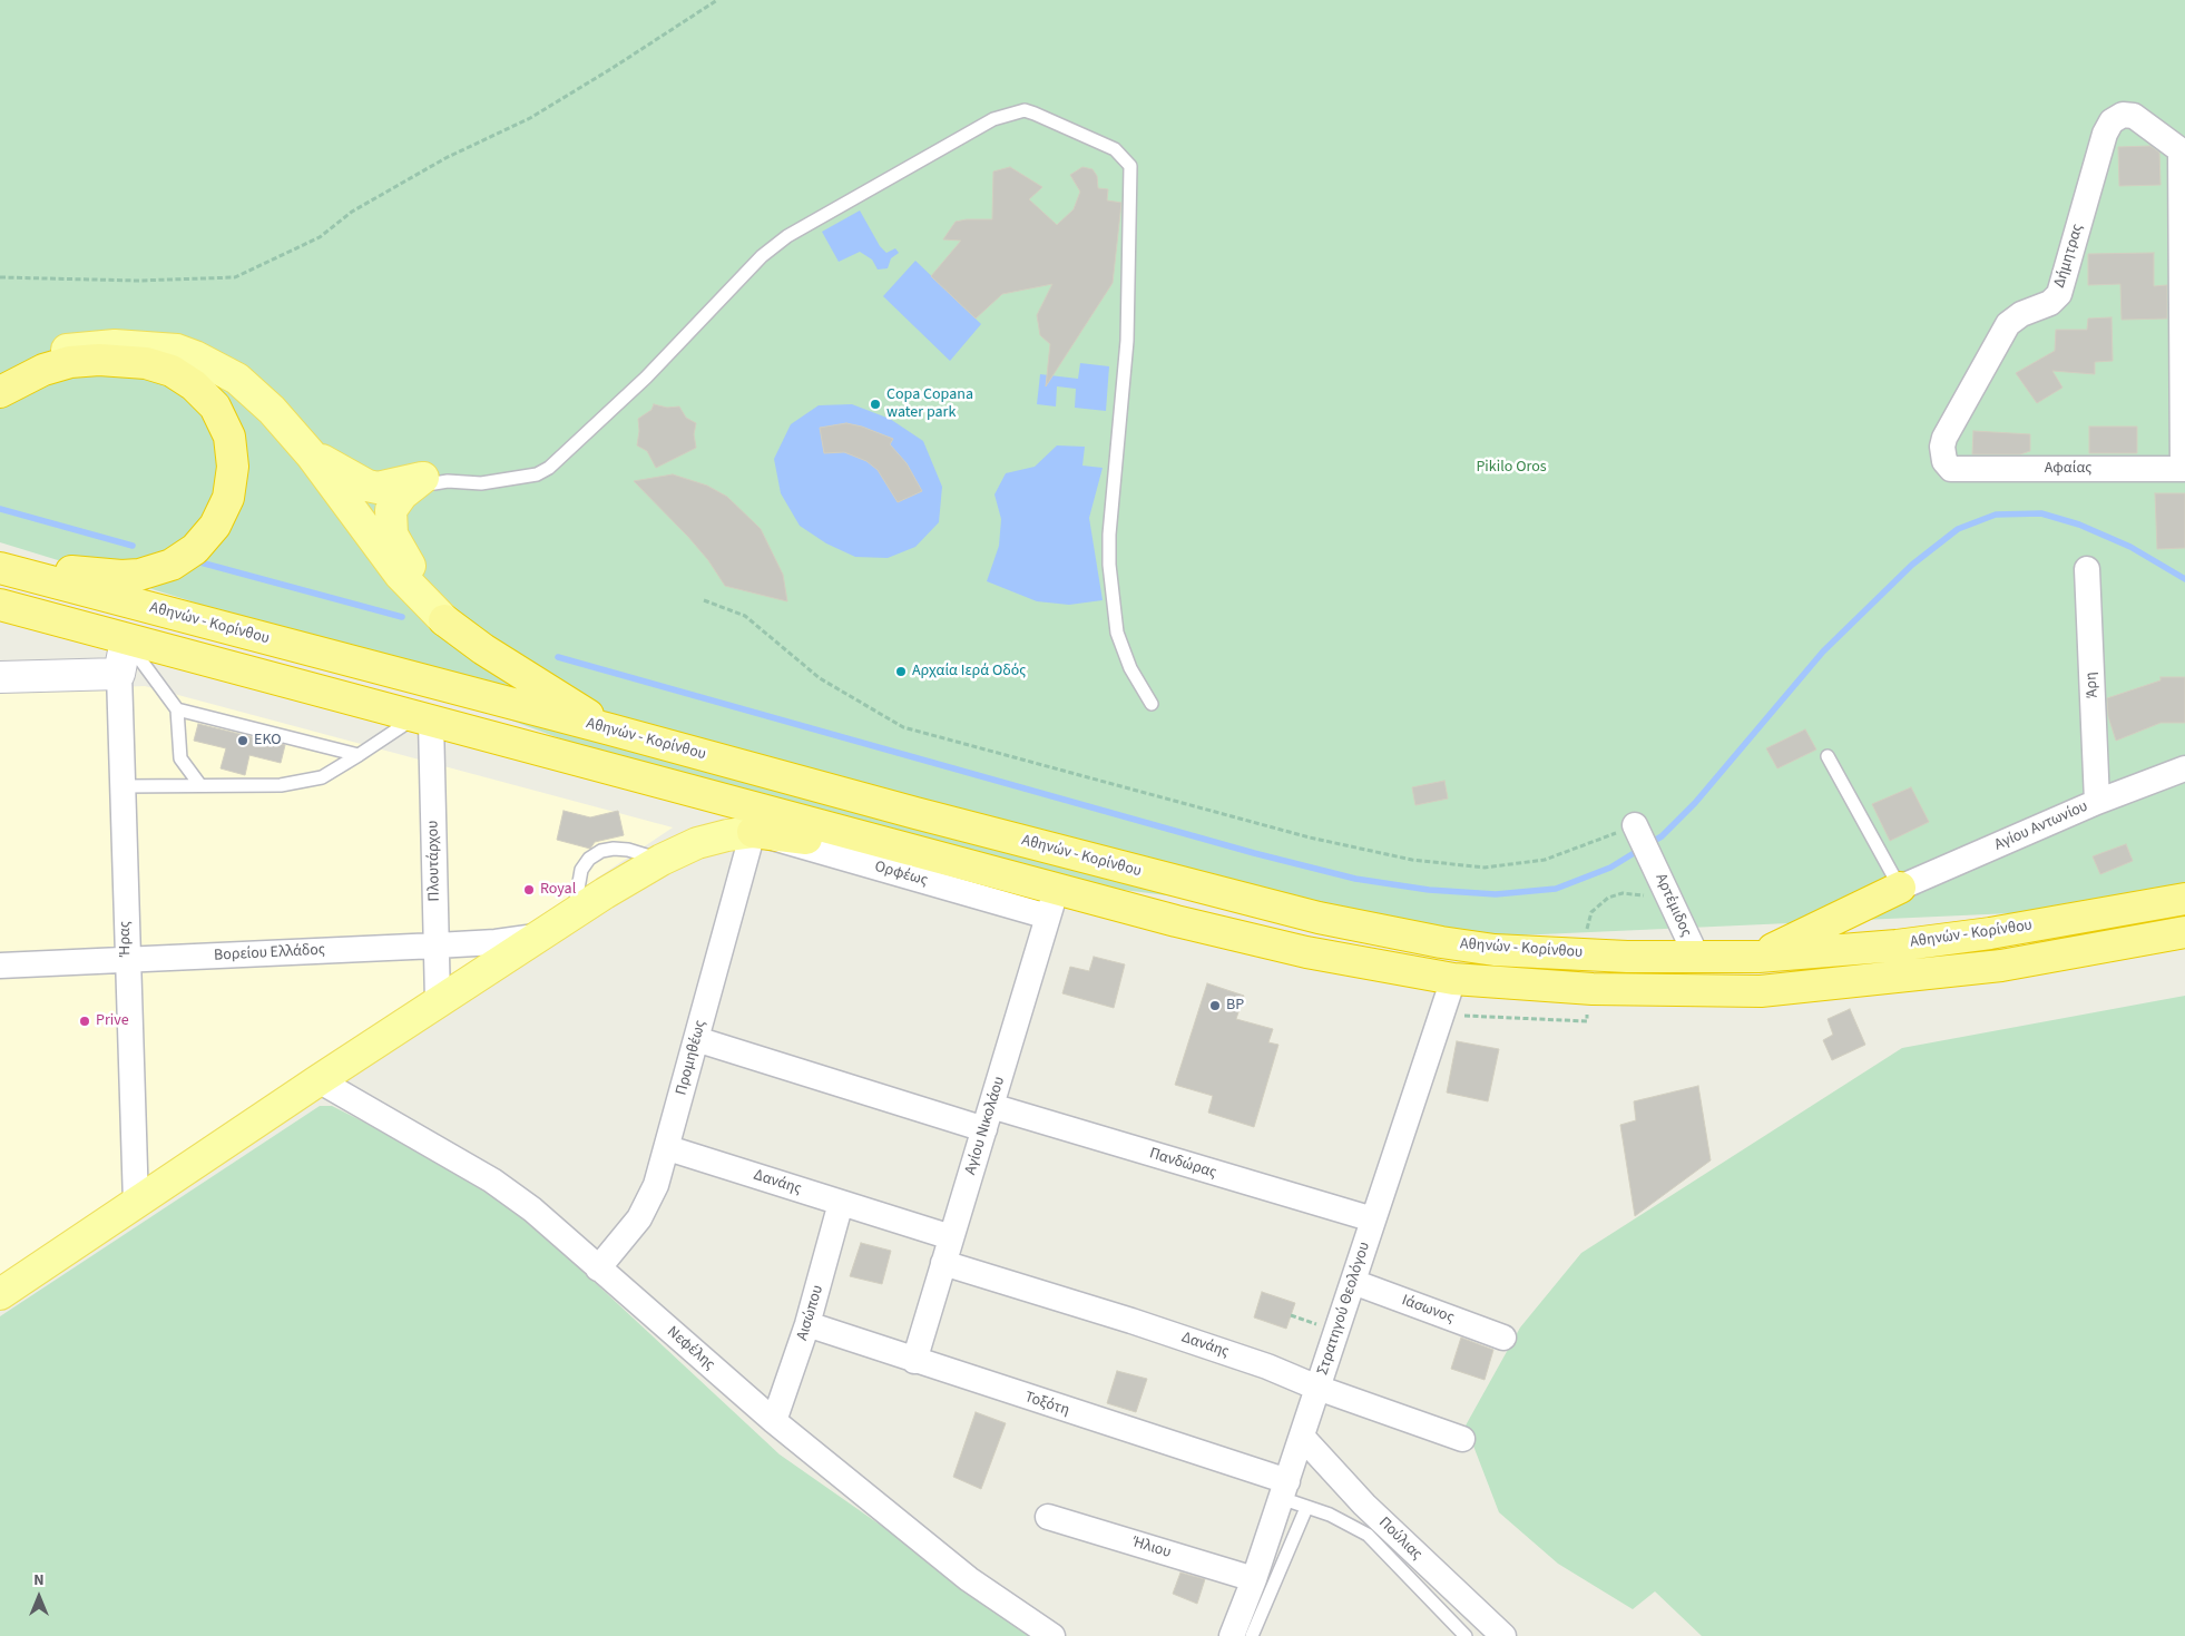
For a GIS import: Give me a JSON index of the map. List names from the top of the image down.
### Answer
{
  "streets": {
    "highway": ["Αθηνών - Κορίνθου"],
    "street": [
      "Δήμητρας",
      "Αφαίας",
      "Άρη",
      "Αγίου Αντωνίου",
      "Πλουτάρχου",
      "Ορφέως",
      "Αρτέμιδος",
      "Ήρας",
      "Βορείου Ελλάδος",
      "Προμηθέως",
      "Αγίου Νικολάου",
      "Πανδώρας",
      "Δανάης",
      "Στρατηγού Θεολόγου",
      "Ιάσωνος",
      "Αισώπου",
      "Νεφέλης",
      "Τοξότη",
      "Πούλιας",
      "Ήλιου"
    ]
  },
  "crossings": [
    ["Δήμητρας", "Αφαίας"],
    ["Αθηνών - Κορίνθου", "Αρτέμιδος"],
    ["Άρη", "Αγίου Αντωνίου"],
    ["Πλουτάρχου", "Βορείου Ελλάδος"],
    ["Ορφέως", "Προμηθέως"],
    ["Ορφέως", "Αγίου Νικολάου"],
    ["Ήρας", "Βορείου Ελλάδος"],
    ["Προμηθέως", "Δανάης"],
    ["Προμηθέως", "Νεφέλης"],
    ["Αγίου Νικολάου", "Πανδώρας"],
    ["Αγίου Νικολάου", "Δανάης"],
    ["Αγίου Νικολάου", "Τοξότη"],
    ["Πανδώρας", "Στρατηγού Θεολόγου"],
    ["Δανάης", "Στρατηγού Θεολόγου"],
    ["Δανάης", "Αισώπου"],
    ["Στρατηγού Θεολόγου", "Ιάσωνος"],
    ["Στρατηγού Θεολόγου", "Τοξότη"],
    ["Στρατηγού Θεολόγου", "Πούλιας"],
    ["Στρατηγού Θεολόγου", "Ήλιου"],
    ["Αισώπου", "Νεφέλης"],
    ["Αισώπου", "Τοξότη"]
  ],
  "parks": ["Pikilo Oros"],
  "places": [
    "Copa Copana water park",
    "Αρχαία Ιερά Οδός",
    "EKO",
    "Royal",
    "BP",
    "Prive"
  ],
  "north": "top"
}
